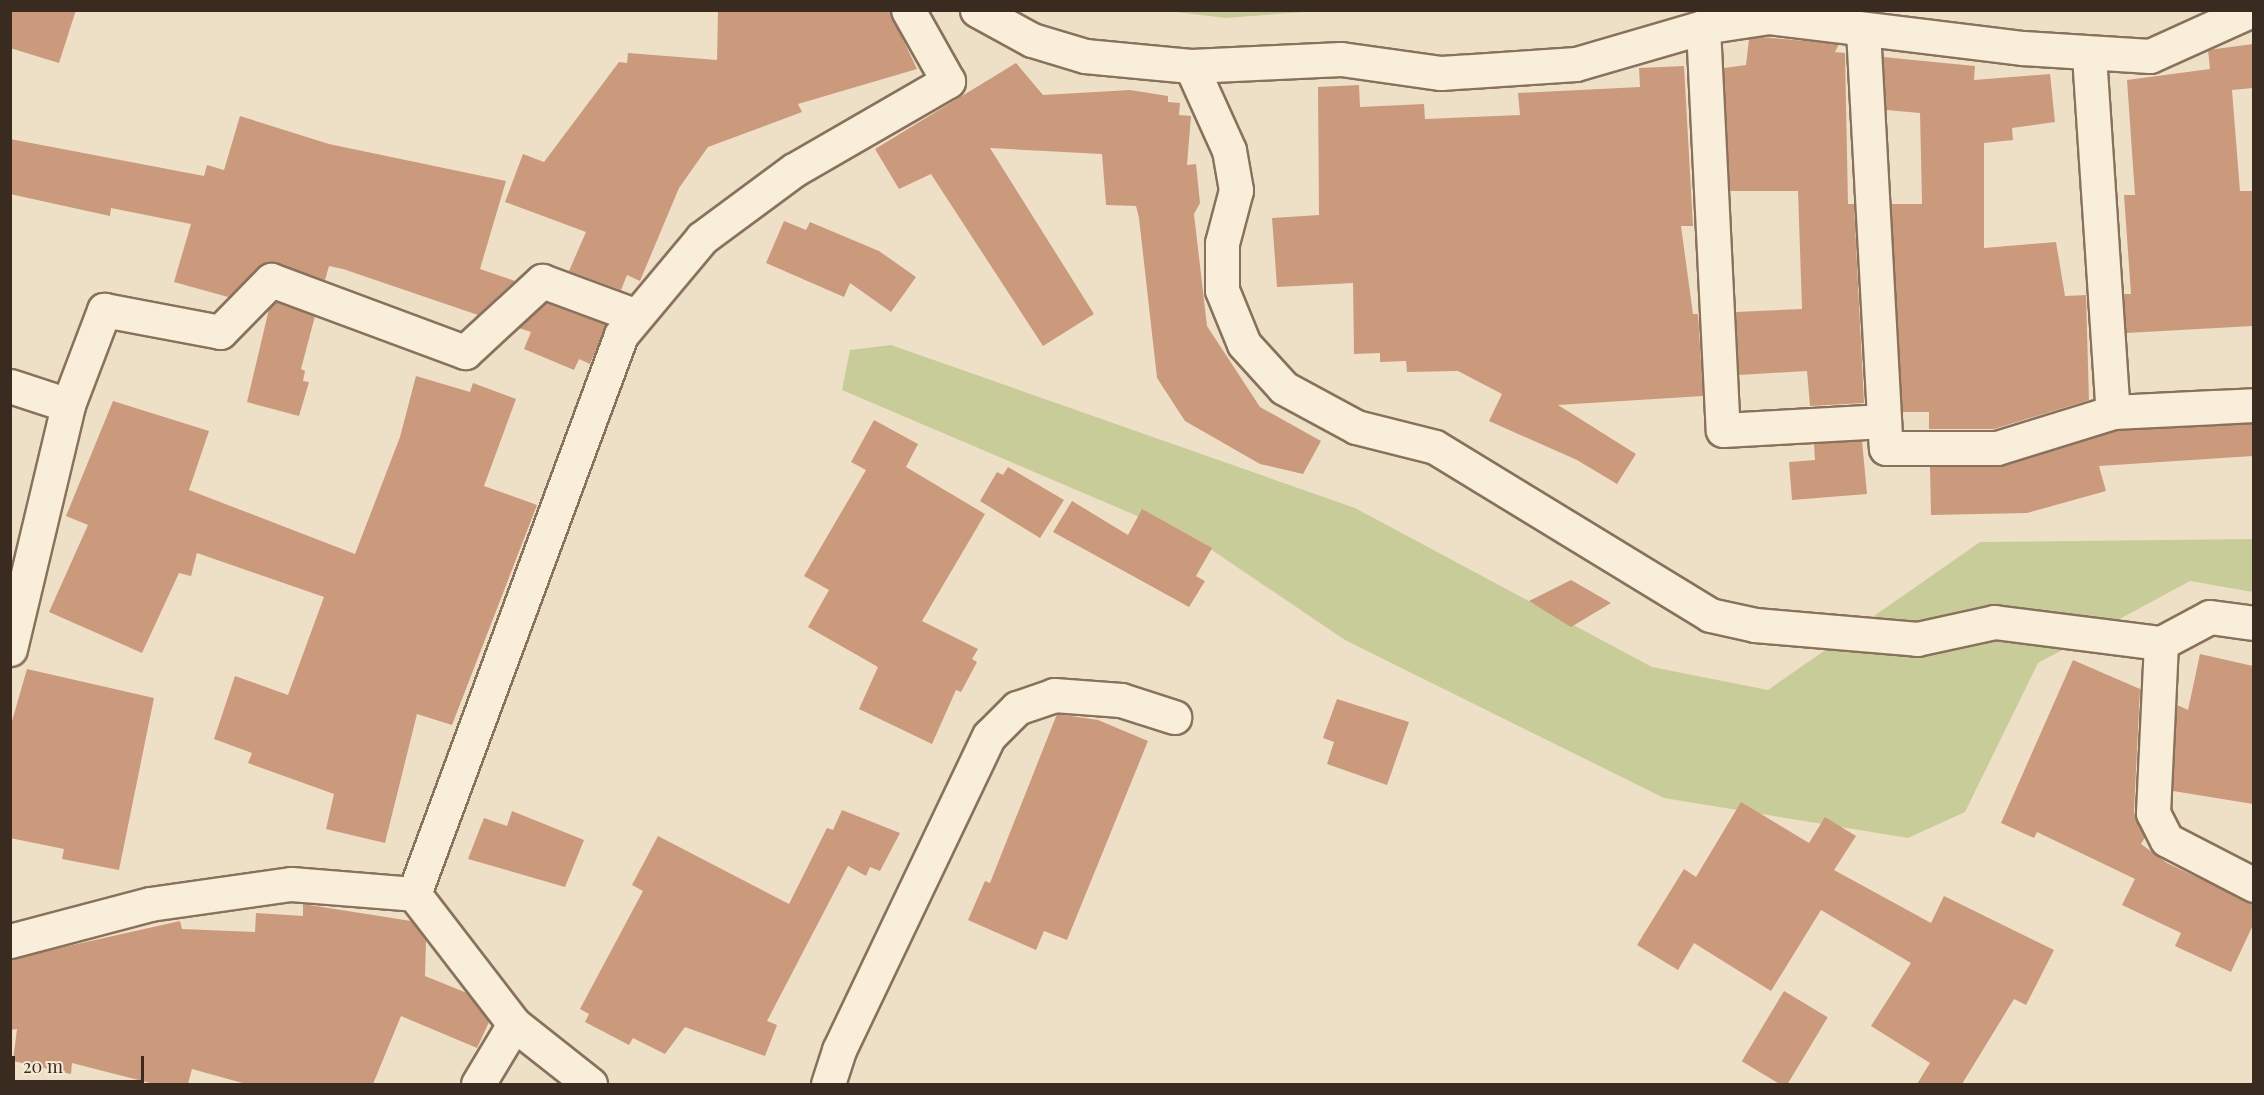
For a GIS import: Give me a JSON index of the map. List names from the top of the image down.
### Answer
{
  "scale_bar": "20 m"
}
